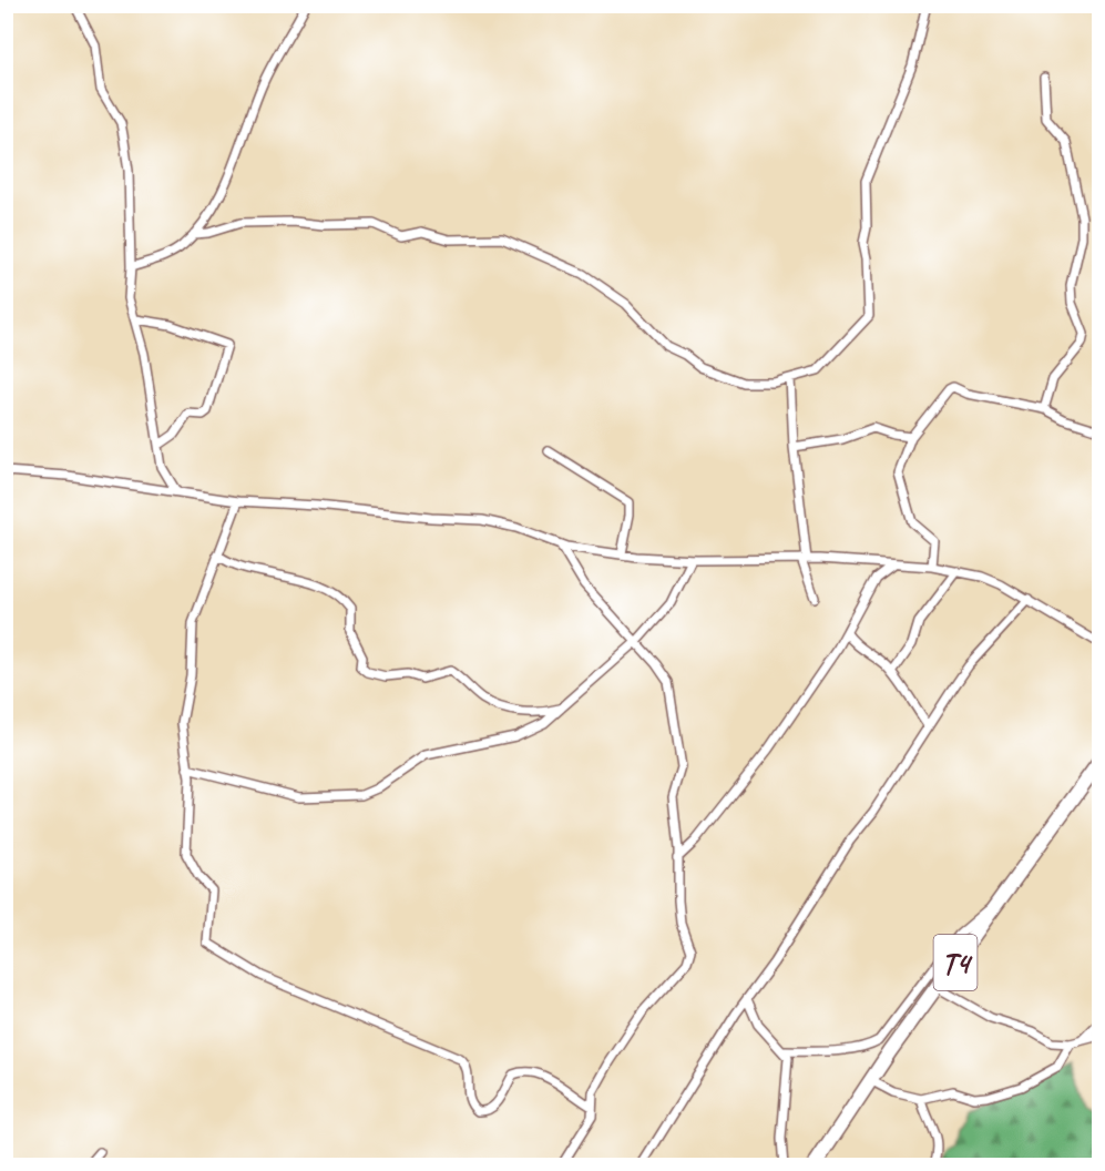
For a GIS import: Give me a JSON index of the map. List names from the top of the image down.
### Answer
{
  "streets": {
    "highway": ["T4"]
  }
}
